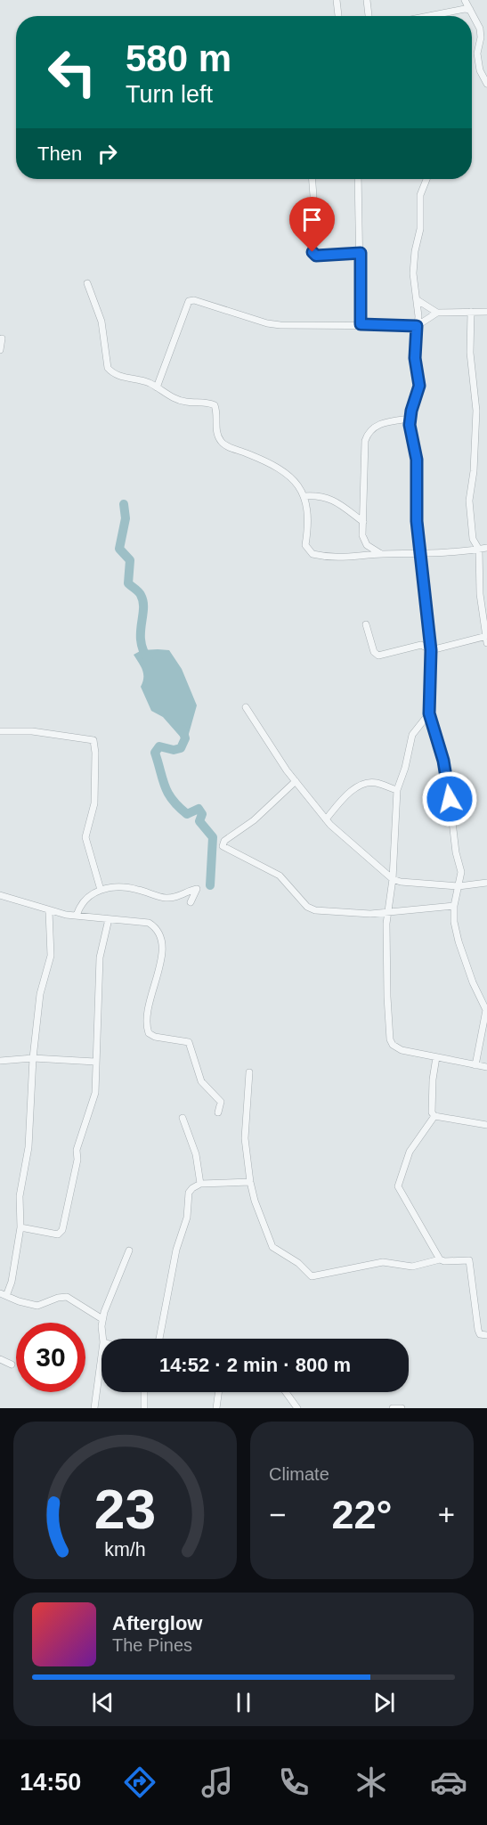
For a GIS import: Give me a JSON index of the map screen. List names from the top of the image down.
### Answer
{
  "page": {
    "turn": ["580 m", "Turn left"],
    "then": "Then",
    "limit": "30",
    "trip": "14:52 · 2 min · 800 m",
    "tile": "Climate",
    "heat": ["−", "22°", "+"],
    "song": ["Afterglow", "The Pines"],
    "tabs": "14:50",
    "gauge": ["23", "km/h"]
  }
}
